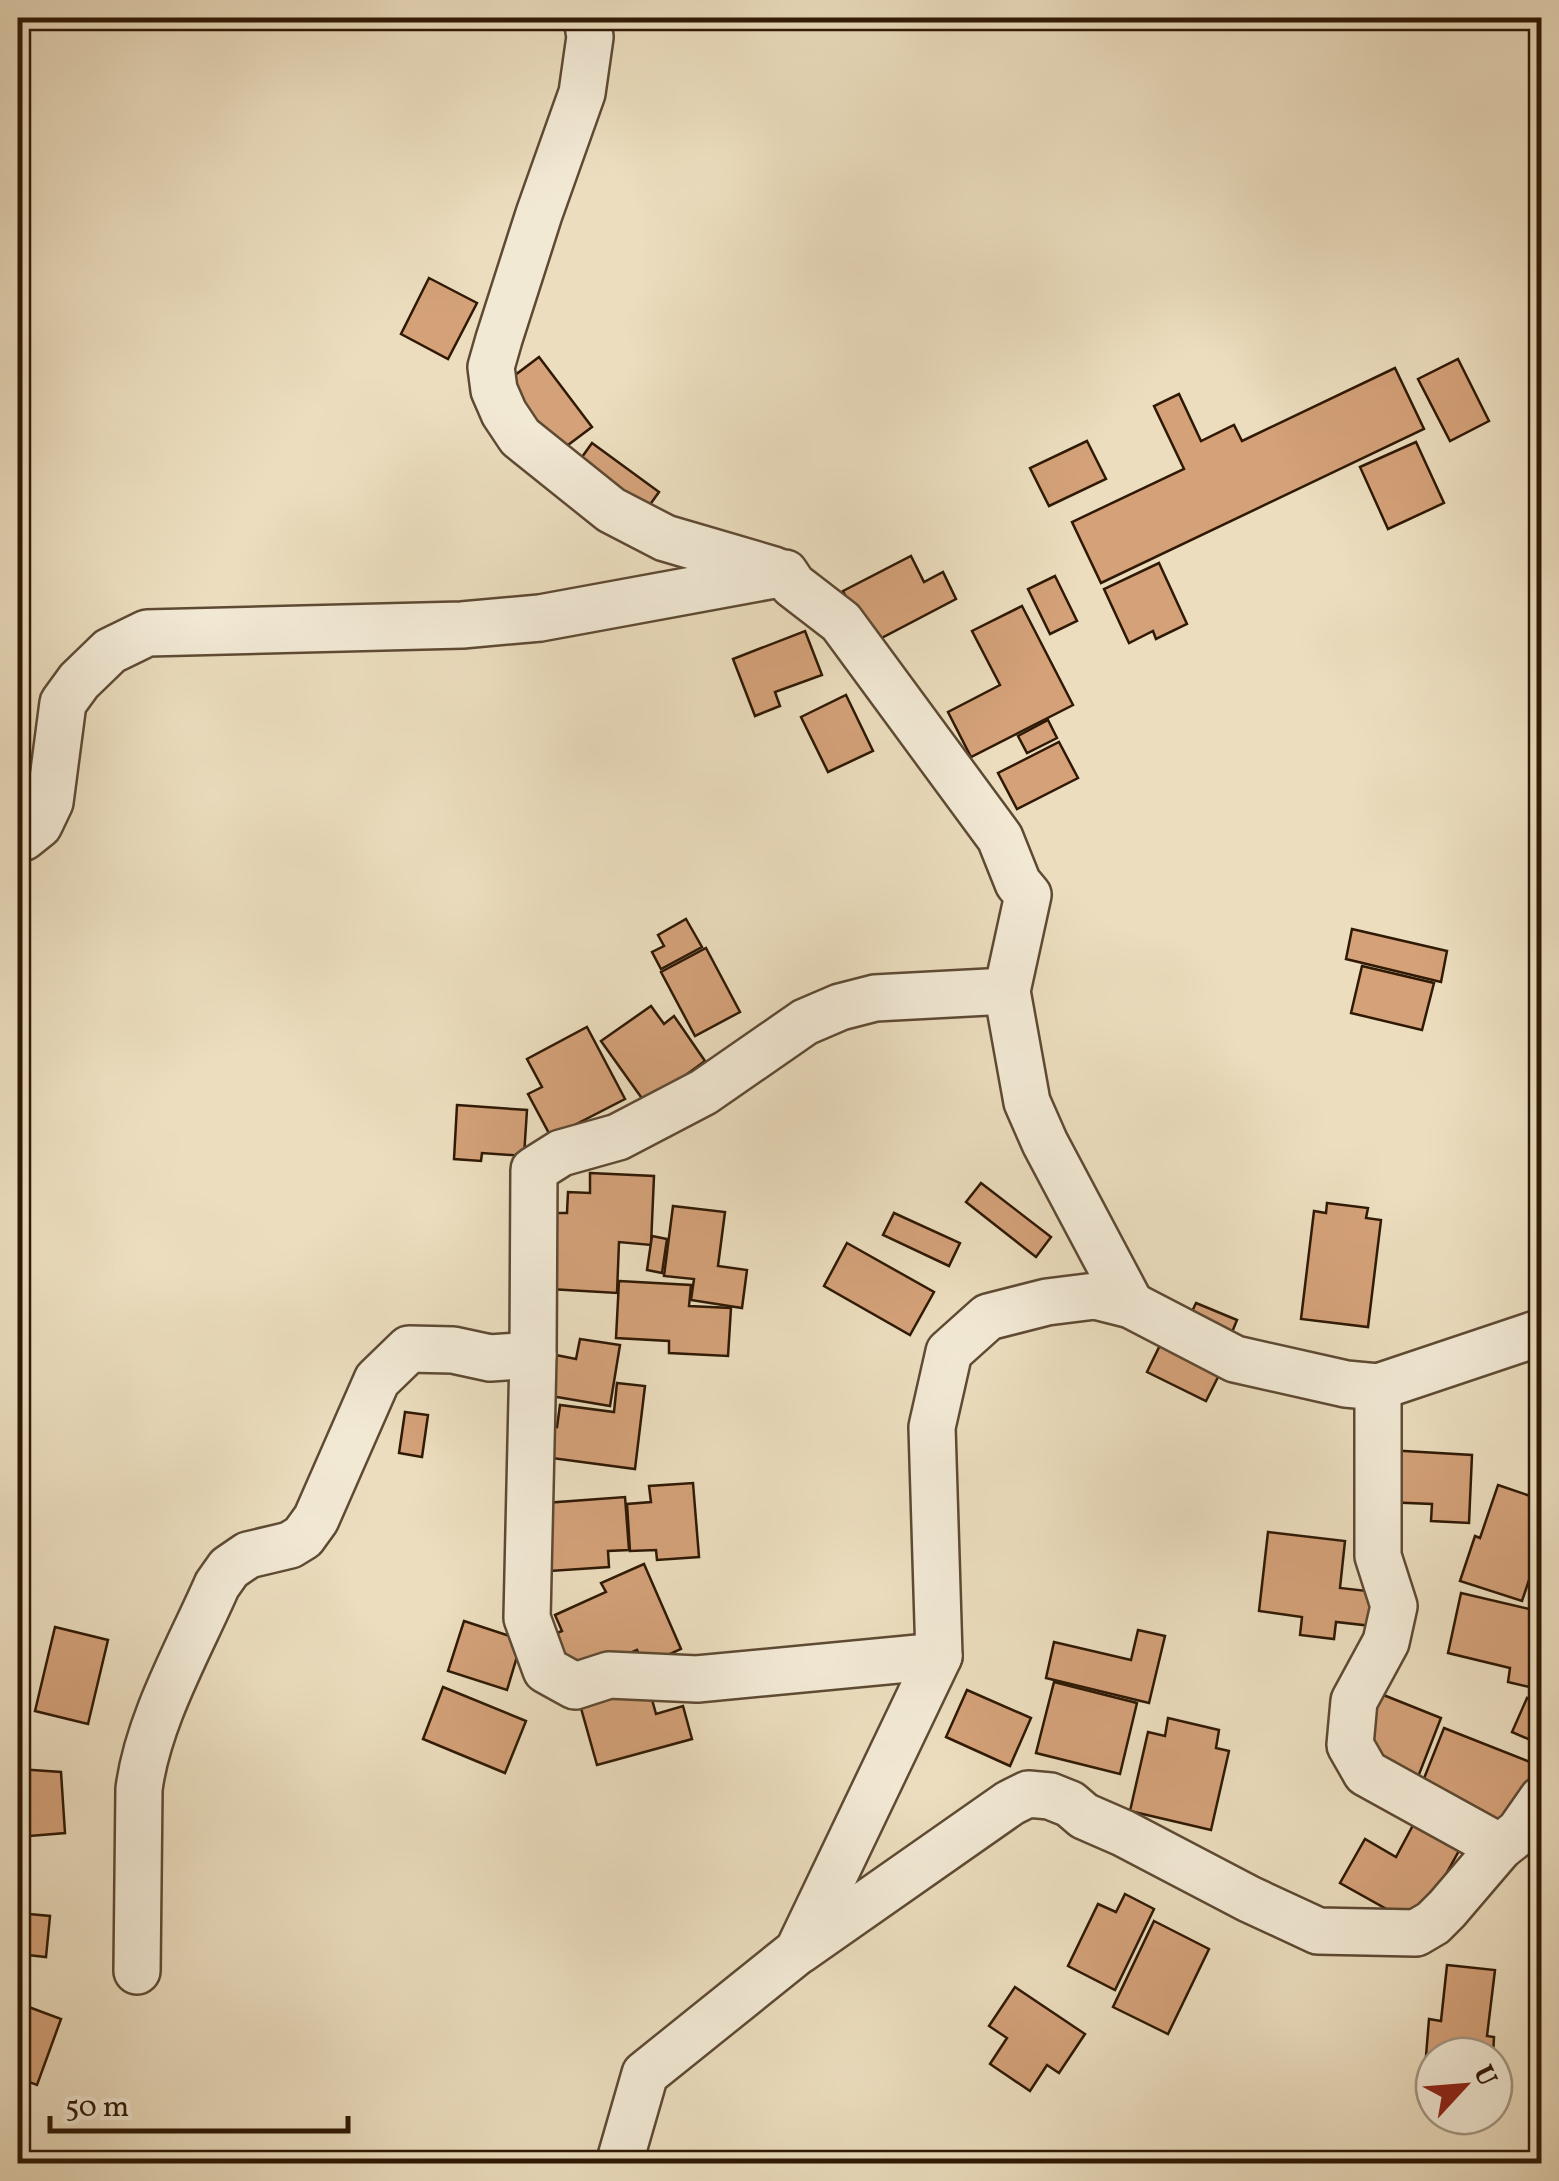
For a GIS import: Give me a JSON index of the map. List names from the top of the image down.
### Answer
{
  "scale_bar": "50 m",
  "north": "top right"
}
